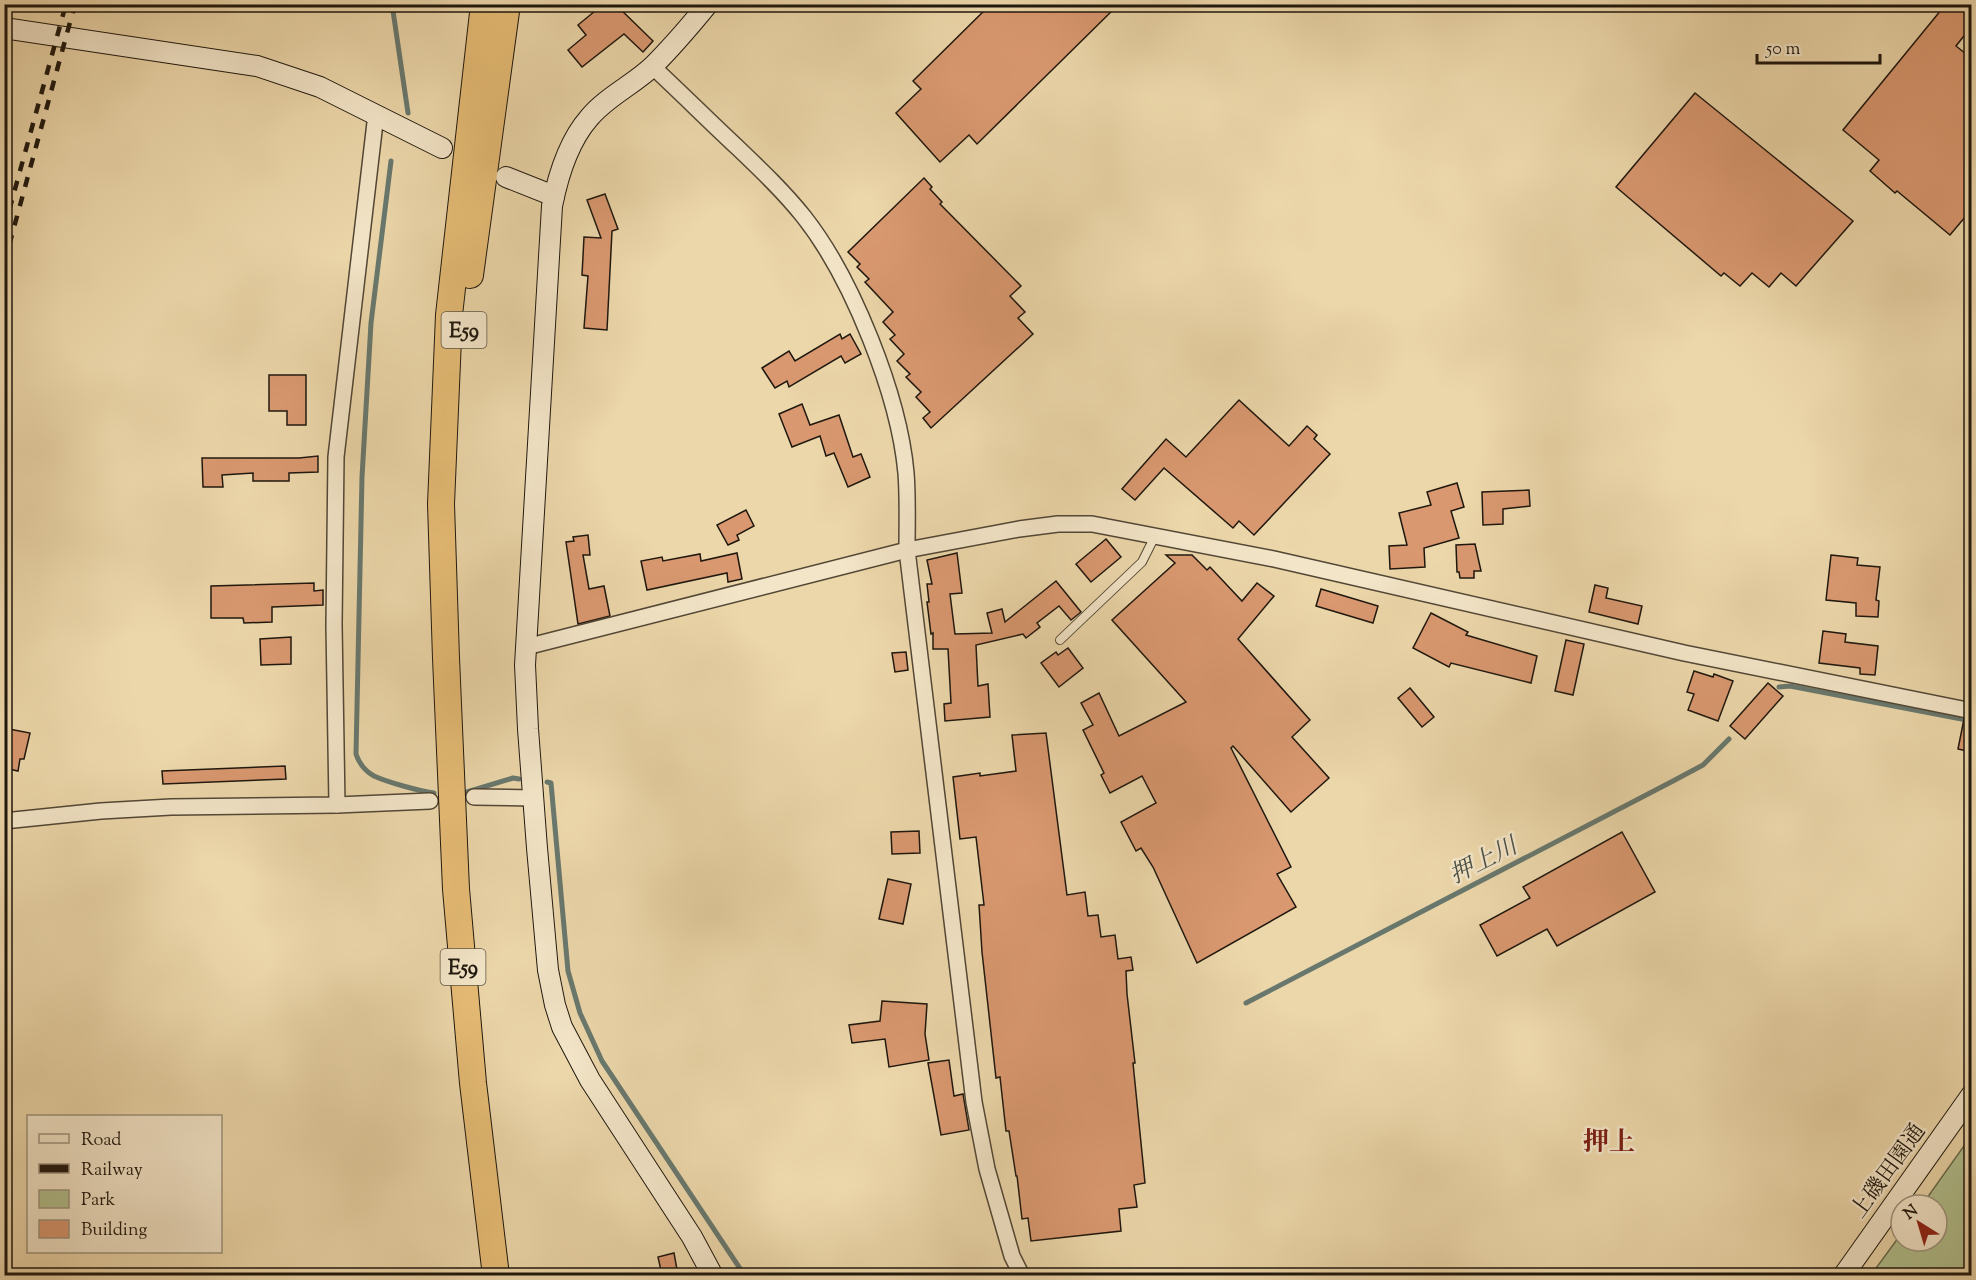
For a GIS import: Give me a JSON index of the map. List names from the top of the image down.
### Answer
{
  "streets": {
    "highway": ["E59"],
    "street": ["上磯田園通"]
  },
  "districts": ["押上"],
  "water": ["押上川"],
  "legend": [
    "Road",
    "Railway",
    "Park",
    "Building"
  ],
  "scale_bar": "50 m",
  "north": "top left"
}
